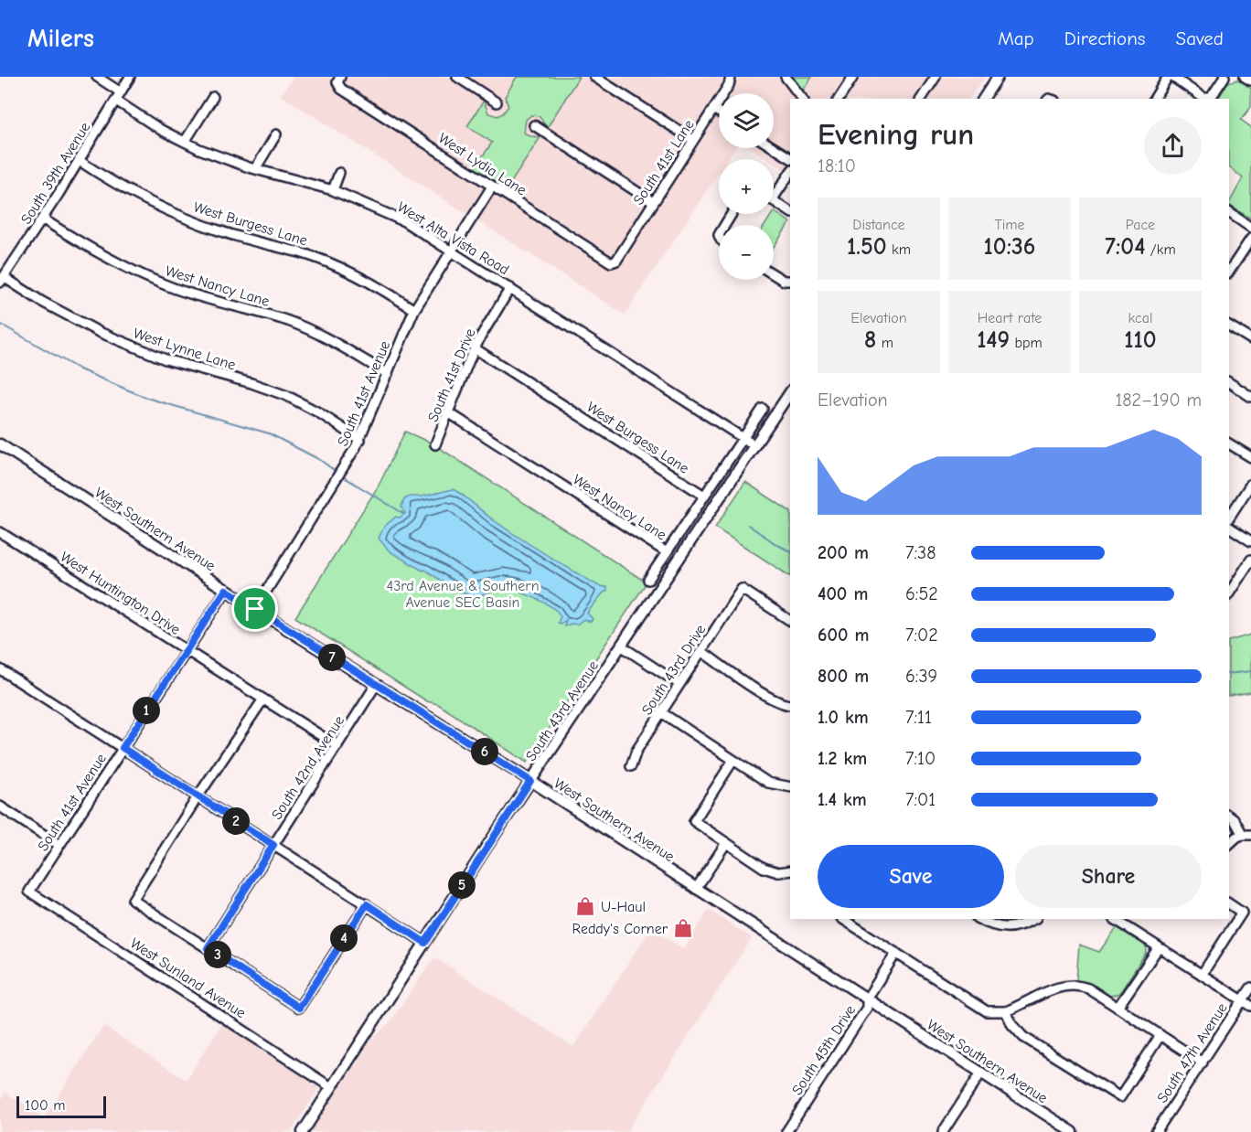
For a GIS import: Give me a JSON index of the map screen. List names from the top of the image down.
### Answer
{
  "streets": {
    "main road": ["West Southern Avenue", "South 43rd Avenue"],
    "street": [
      "South 41st Lane",
      "West Lydia Lane",
      "South 39th Avenue",
      "West Burgess Lane",
      "West Alta Vista Road",
      "West Nancy Lane",
      "West Lynne Lane",
      "South 41st Drive",
      "South 41st Avenue",
      "West Huntington Drive",
      "South 43rd Drive",
      "South 42nd Avenue",
      "West Sunland Avenue",
      "South 45th Drive",
      "South 47th Avenue"
    ]
  },
  "crossings": [
    ["South 41st Lane", "West Lydia Lane"],
    ["West Lydia Lane", "South 41st Avenue"],
    ["South 39th Avenue", "West Burgess Lane"],
    ["South 39th Avenue", "West Alta Vista Road"],
    ["South 39th Avenue", "West Nancy Lane"],
    ["South 39th Avenue", "West Lynne Lane"],
    ["West Burgess Lane", "South 41st Drive"],
    ["West Burgess Lane", "South 41st Avenue"],
    ["West Alta Vista Road", "South 41st Drive"],
    ["West Alta Vista Road", "South 41st Avenue"],
    ["West Alta Vista Road", "South 43rd Avenue"],
    ["West Nancy Lane", "South 41st Drive"],
    ["West Nancy Lane", "South 41st Avenue"],
    ["West Lynne Lane", "South 41st Avenue"],
    ["South 41st Avenue", "West Southern Avenue"],
    ["South 41st Avenue", "West Huntington Drive"],
    ["South 41st Avenue", "West Sunland Avenue"],
    ["West Southern Avenue", "South 43rd Avenue"],
    ["West Southern Avenue", "South 42nd Avenue"],
    ["West Southern Avenue", "South 45th Drive"],
    ["West Huntington Drive", "South 42nd Avenue"],
    ["South 43rd Avenue", "West Sunland Avenue"]
  ],
  "parks": ["43rd Avenue & Southern Avenue SEC Basin"],
  "places": {
    "shop": ["U-Haul", "Reddy's Corner"]
  },
  "scale_bar": "100 m",
  "page": {
    "header": "Milers",
    "nav": ["Map", "Directions", "Saved"],
    "map_buttons": ["+", "−"],
    "heading": ["Evening run", "18:10"],
    "stats": [
      ["Distance", "1.50 km"],
      ["Time", "10:36"],
      ["Pace", "7:04 /km"],
      ["Elevation", "8 m"],
      ["Heart rate", "149 bpm"],
      ["kcal", "110"]
    ],
    "chart": ["Elevation", "182–190 m"],
    "list": [
      {
        "name": "200 m",
        "note": "7:38"
      },
      {
        "name": "400 m",
        "note": "6:52"
      },
      {
        "name": "600 m",
        "note": "7:02"
      },
      {
        "name": "800 m",
        "note": "6:39"
      },
      {
        "name": "1.0 km",
        "note": "7:11"
      },
      {
        "name": "1.2 km",
        "note": "7:10"
      },
      {
        "name": "1.4 km",
        "note": "7:01"
      }
    ],
    "pins": [
      "7",
      "1",
      "6",
      "2",
      "5",
      "4",
      "3"
    ],
    "buttons": ["Save", "Share"],
    "scale": "100 m"
  }
}
